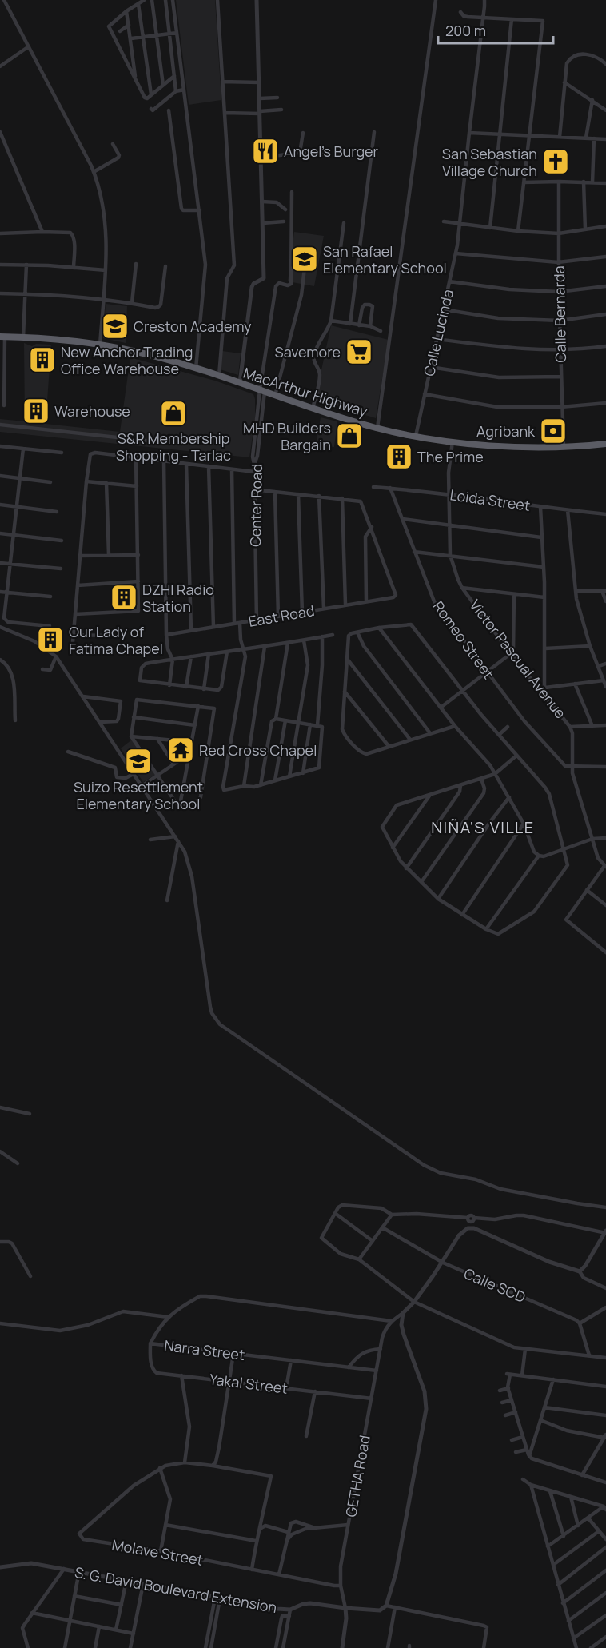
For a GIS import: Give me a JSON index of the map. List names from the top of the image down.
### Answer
{
  "streets": {
    "highway": ["MacArthur Highway"],
    "street": [
      "Calle Bernarda",
      "Calle Lucinda",
      "Loida Street",
      "Center Road",
      "East Road",
      "Romeo Street",
      "Victor Pascual Avenue",
      "Calle SCD",
      "Narra Street",
      "Yakal Street",
      "GETHA Road",
      "Molave Street",
      "S. G. David Boulevard Extension"
    ]
  },
  "crossings": [
    ["Calle Bernarda", "MacArthur Highway"],
    ["Calle Lucinda", "MacArthur Highway"],
    ["MacArthur Highway", "Center Road"],
    ["MacArthur Highway", "Victor Pascual Avenue"],
    ["Loida Street", "Romeo Street"],
    ["Loida Street", "Victor Pascual Avenue"],
    ["Center Road", "East Road"],
    ["Romeo Street", "Victor Pascual Avenue"],
    ["Narra Street", "Yakal Street"],
    ["Narra Street", "GETHA Road"],
    ["Yakal Street", "GETHA Road"],
    ["GETHA Road", "Molave Street"],
    ["GETHA Road", "S. G. David Boulevard Extension"]
  ],
  "districts": ["NIÑA'S VILLE"],
  "places": {
    "restaurant": ["Angel's Burger"],
    "church": ["San Sebastian Village Church"],
    "school or university": ["San Rafael Elementary School", "Creston Academy", "Suizo Resettlement Elementary School"],
    "supermarket": ["Savemore"],
    "building": [
      "New Anchor Trading Office Warehouse",
      "Warehouse",
      "The Prime",
      "DZHI Radio Station",
      "Our Lady of Fatima Chapel"
    ],
    "shop": ["S&R Membership Shopping - Tarlac", "MHD Builders Bargain"],
    "bank": ["Agribank"],
    "temple": ["Red Cross Chapel"]
  },
  "scale_bar": "200 m"
}
